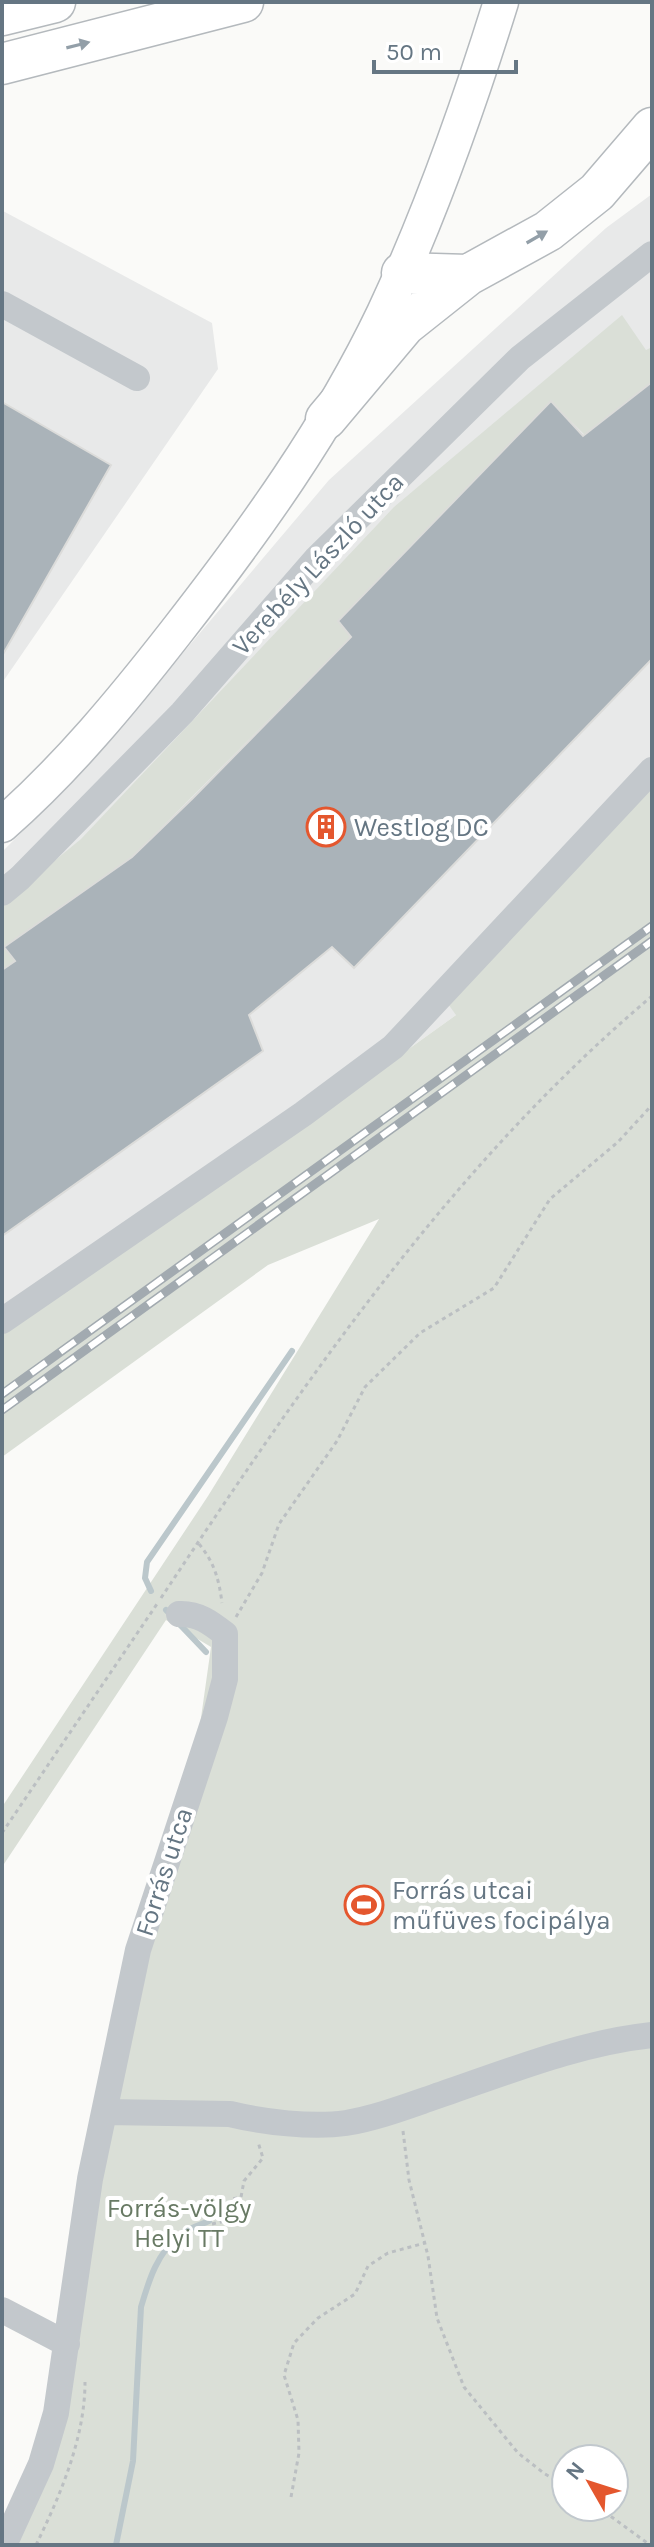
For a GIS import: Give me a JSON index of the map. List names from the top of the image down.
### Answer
{
  "streets": {
    "street": ["Verebély László utca", "Forrás utca"]
  },
  "parks": ["Forrás-völgy Helyi TT"],
  "places": {
    "building": ["Westlog DC"],
    "sports": ["Forrás utcai műfüves focipálya"]
  },
  "scale_bar": "50 m",
  "north": "top left"
}
